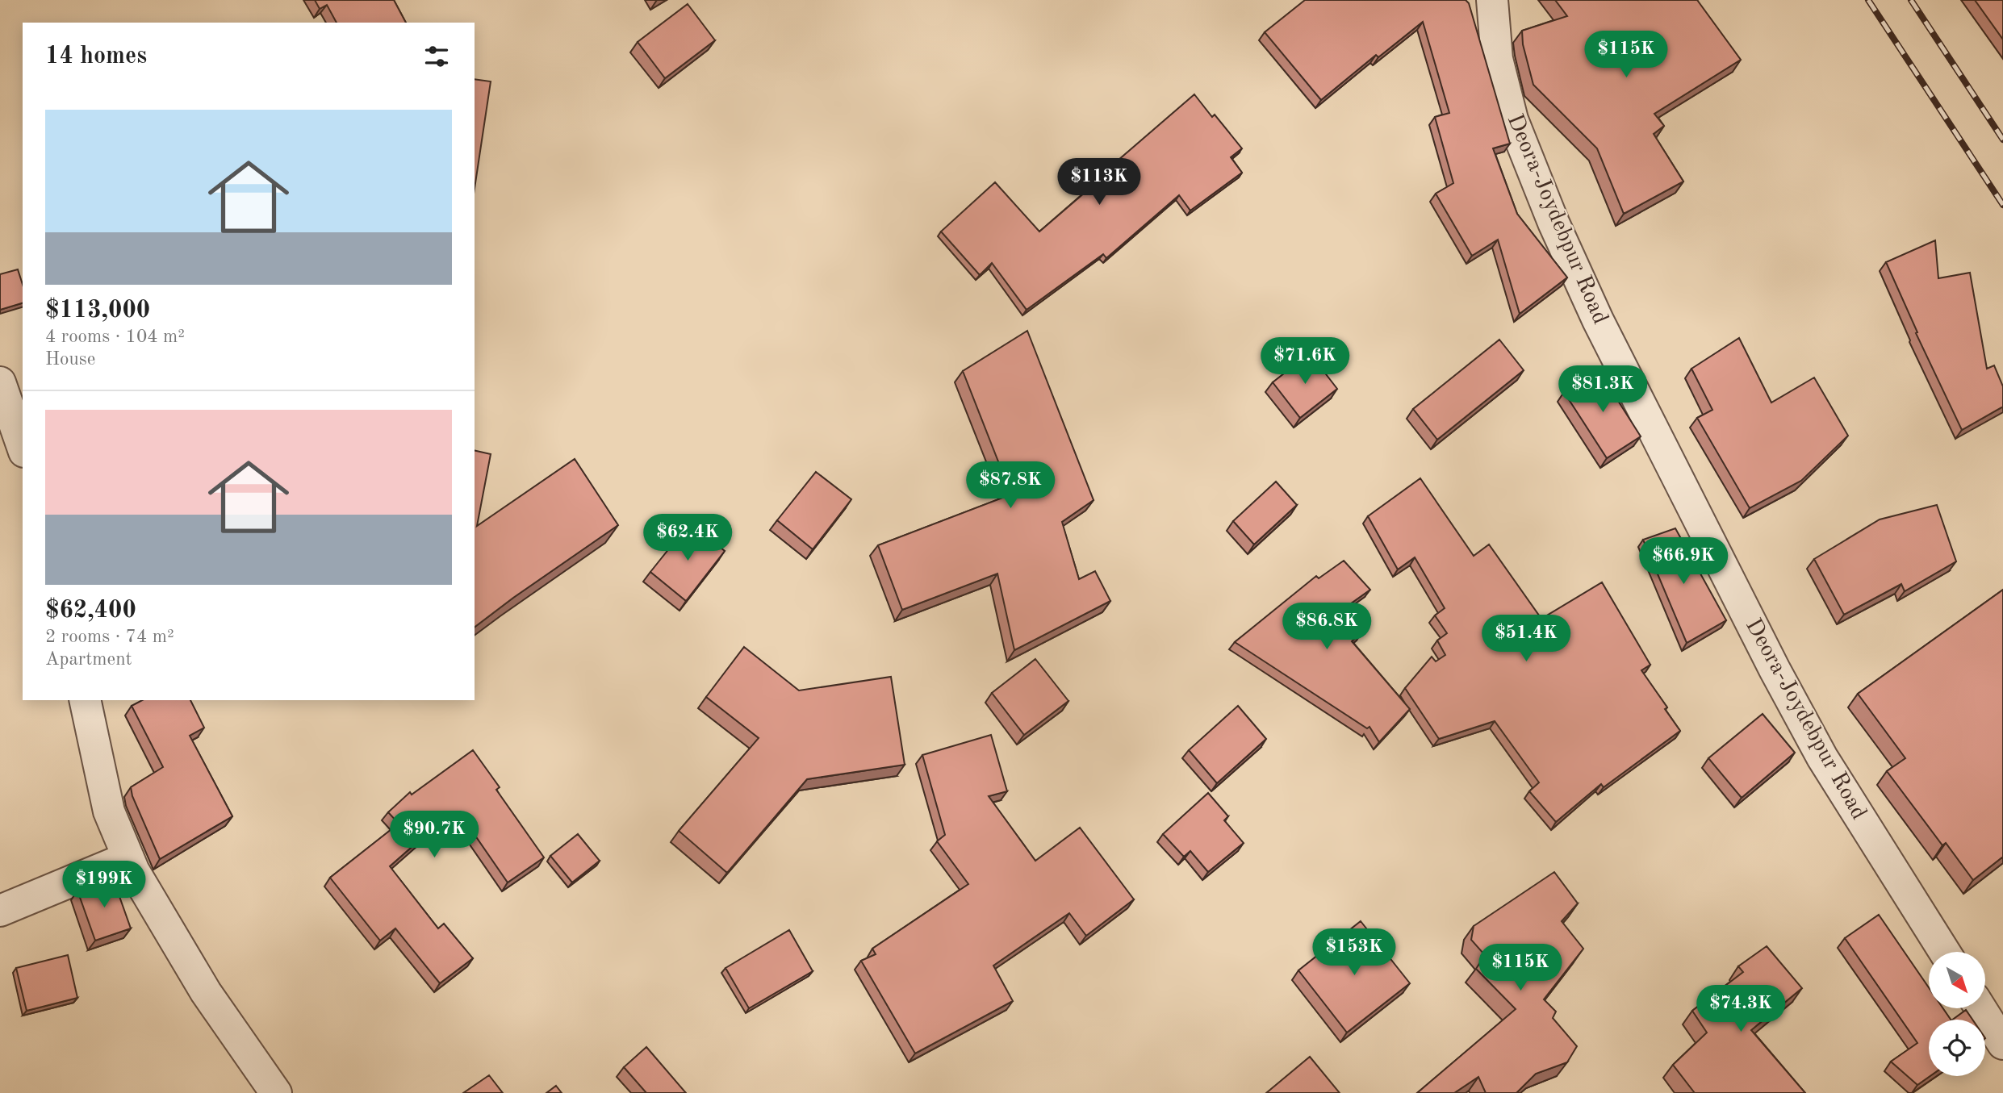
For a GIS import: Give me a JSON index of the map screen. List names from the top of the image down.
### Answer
{
  "streets": {
    "street": ["Deora-Joydebpur Road"]
  },
  "north": "bottom right",
  "page": {
    "heading": "14 homes",
    "price": [
      "$115K",
      "$113K",
      "$71.6K",
      "$81.3K",
      "$87.8K",
      "$62.4K",
      "$66.9K",
      "$86.8K",
      "$51.4K",
      "$90.7K",
      "$199K",
      "$153K",
      "$115K",
      "$74.3K"
    ],
    "list": [
      {
        "name": "$113,000",
        "note": "4 rooms · 104 m² · House"
      },
      {
        "name": "$62,400",
        "note": "2 rooms · 74 m² · Apartment"
      }
    ]
  }
}
